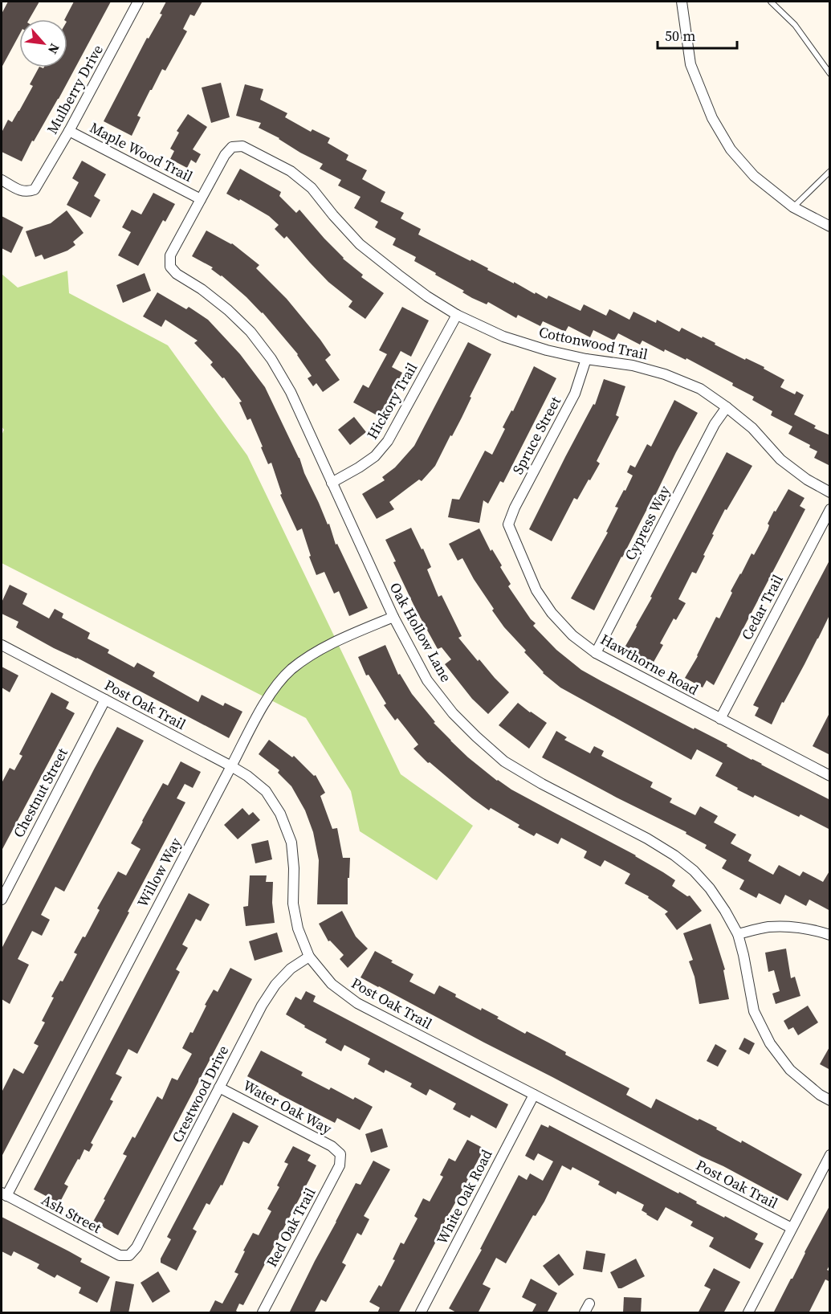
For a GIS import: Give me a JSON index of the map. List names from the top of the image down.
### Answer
{
  "streets": {
    "street": [
      "Mulberry Drive",
      "Maple Wood Trail",
      "Cottonwood Trail",
      "Hickory Trail",
      "Spruce Street",
      "Cypress Way",
      "Cedar Trail",
      "Oak Hollow Lane",
      "Hawthorne Road",
      "Post Oak Trail",
      "Chestnut Street",
      "Willow Way",
      "Crestwood Drive",
      "Water Oak Way",
      "White Oak Road",
      "Ash Street",
      "Red Oak Trail"
    ]
  },
  "crossings": [
    ["Mulberry Drive", "Maple Wood Trail"],
    ["Maple Wood Trail", "Cottonwood Trail"],
    ["Maple Wood Trail", "Oak Hollow Lane"],
    ["Cottonwood Trail", "Hickory Trail"],
    ["Cottonwood Trail", "Spruce Street"],
    ["Cottonwood Trail", "Cypress Way"],
    ["Cottonwood Trail", "Oak Hollow Lane"],
    ["Hickory Trail", "Oak Hollow Lane"],
    ["Spruce Street", "Hawthorne Road"],
    ["Cypress Way", "Hawthorne Road"],
    ["Cedar Trail", "Hawthorne Road"],
    ["Oak Hollow Lane", "Willow Way"],
    ["Post Oak Trail", "Chestnut Street"],
    ["Post Oak Trail", "Willow Way"],
    ["Post Oak Trail", "Crestwood Drive"],
    ["Post Oak Trail", "White Oak Road"],
    ["Willow Way", "Ash Street"],
    ["Crestwood Drive", "Water Oak Way"],
    ["Crestwood Drive", "Ash Street"],
    ["Water Oak Way", "Red Oak Trail"]
  ],
  "scale_bar": "50 m",
  "north": "bottom right"
}
